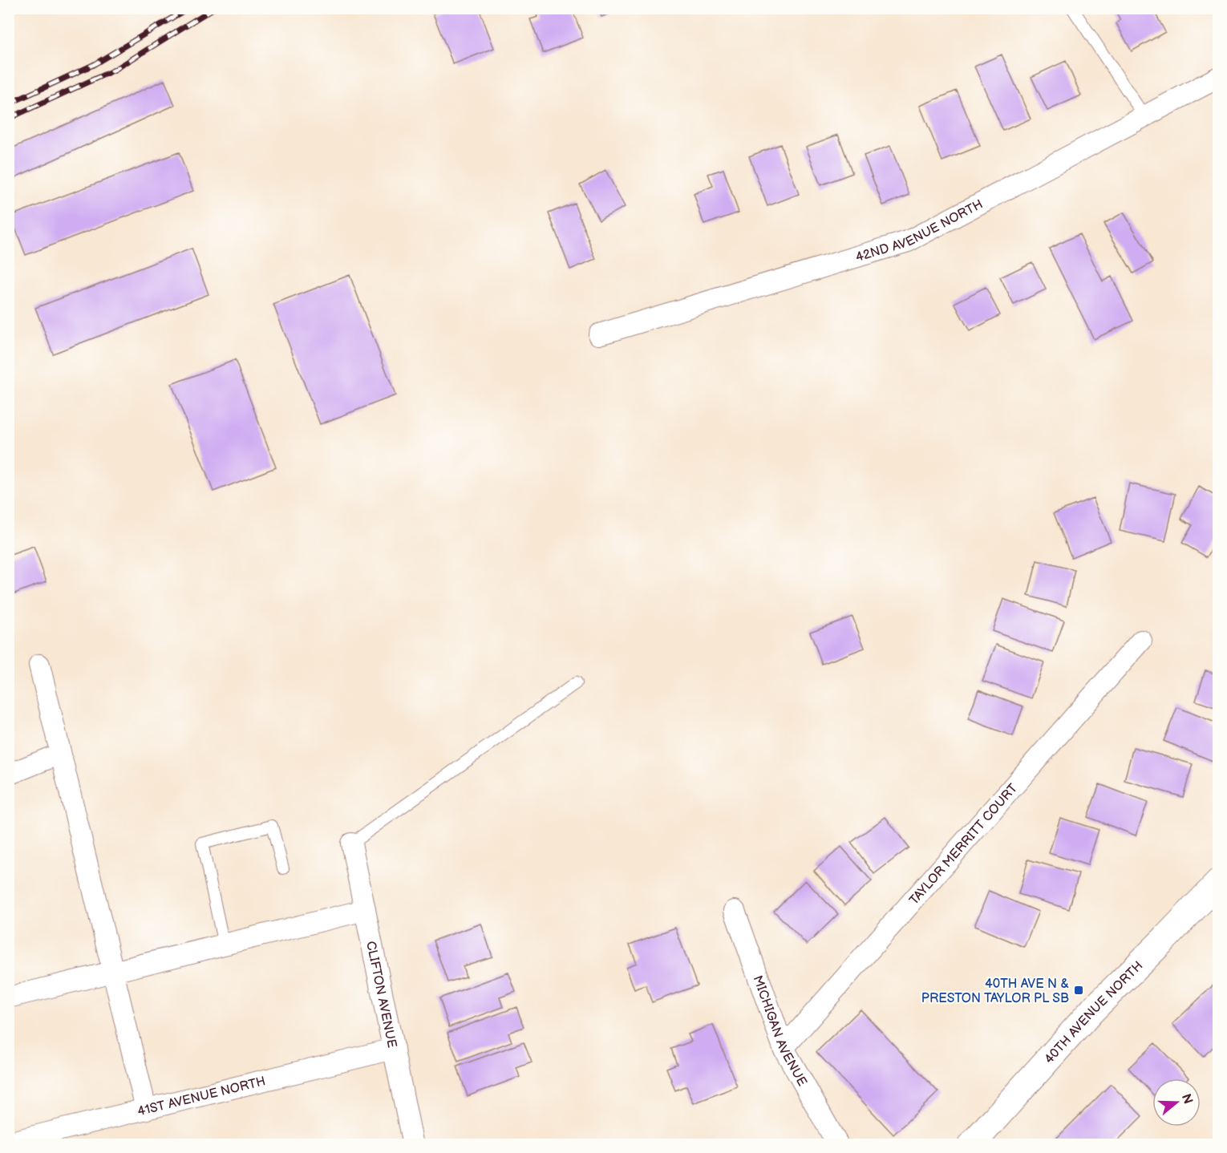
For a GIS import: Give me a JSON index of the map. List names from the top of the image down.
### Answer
{
  "streets": {
    "street": [
      "42ND AVENUE NORTH",
      "TAYLOR MERRITT COURT",
      "CLIFTON AVENUE",
      "40TH AVENUE NORTH",
      "MICHIGAN AVENUE",
      "41ST AVENUE NORTH"
    ]
  },
  "crossings": [
    ["TAYLOR MERRITT COURT", "MICHIGAN AVENUE"],
    ["CLIFTON AVENUE", "41ST AVENUE NORTH"]
  ],
  "places": {
    "transit": ["40TH AVE N & PRESTON TAYLOR PL SB"]
  },
  "north": "right"
}
